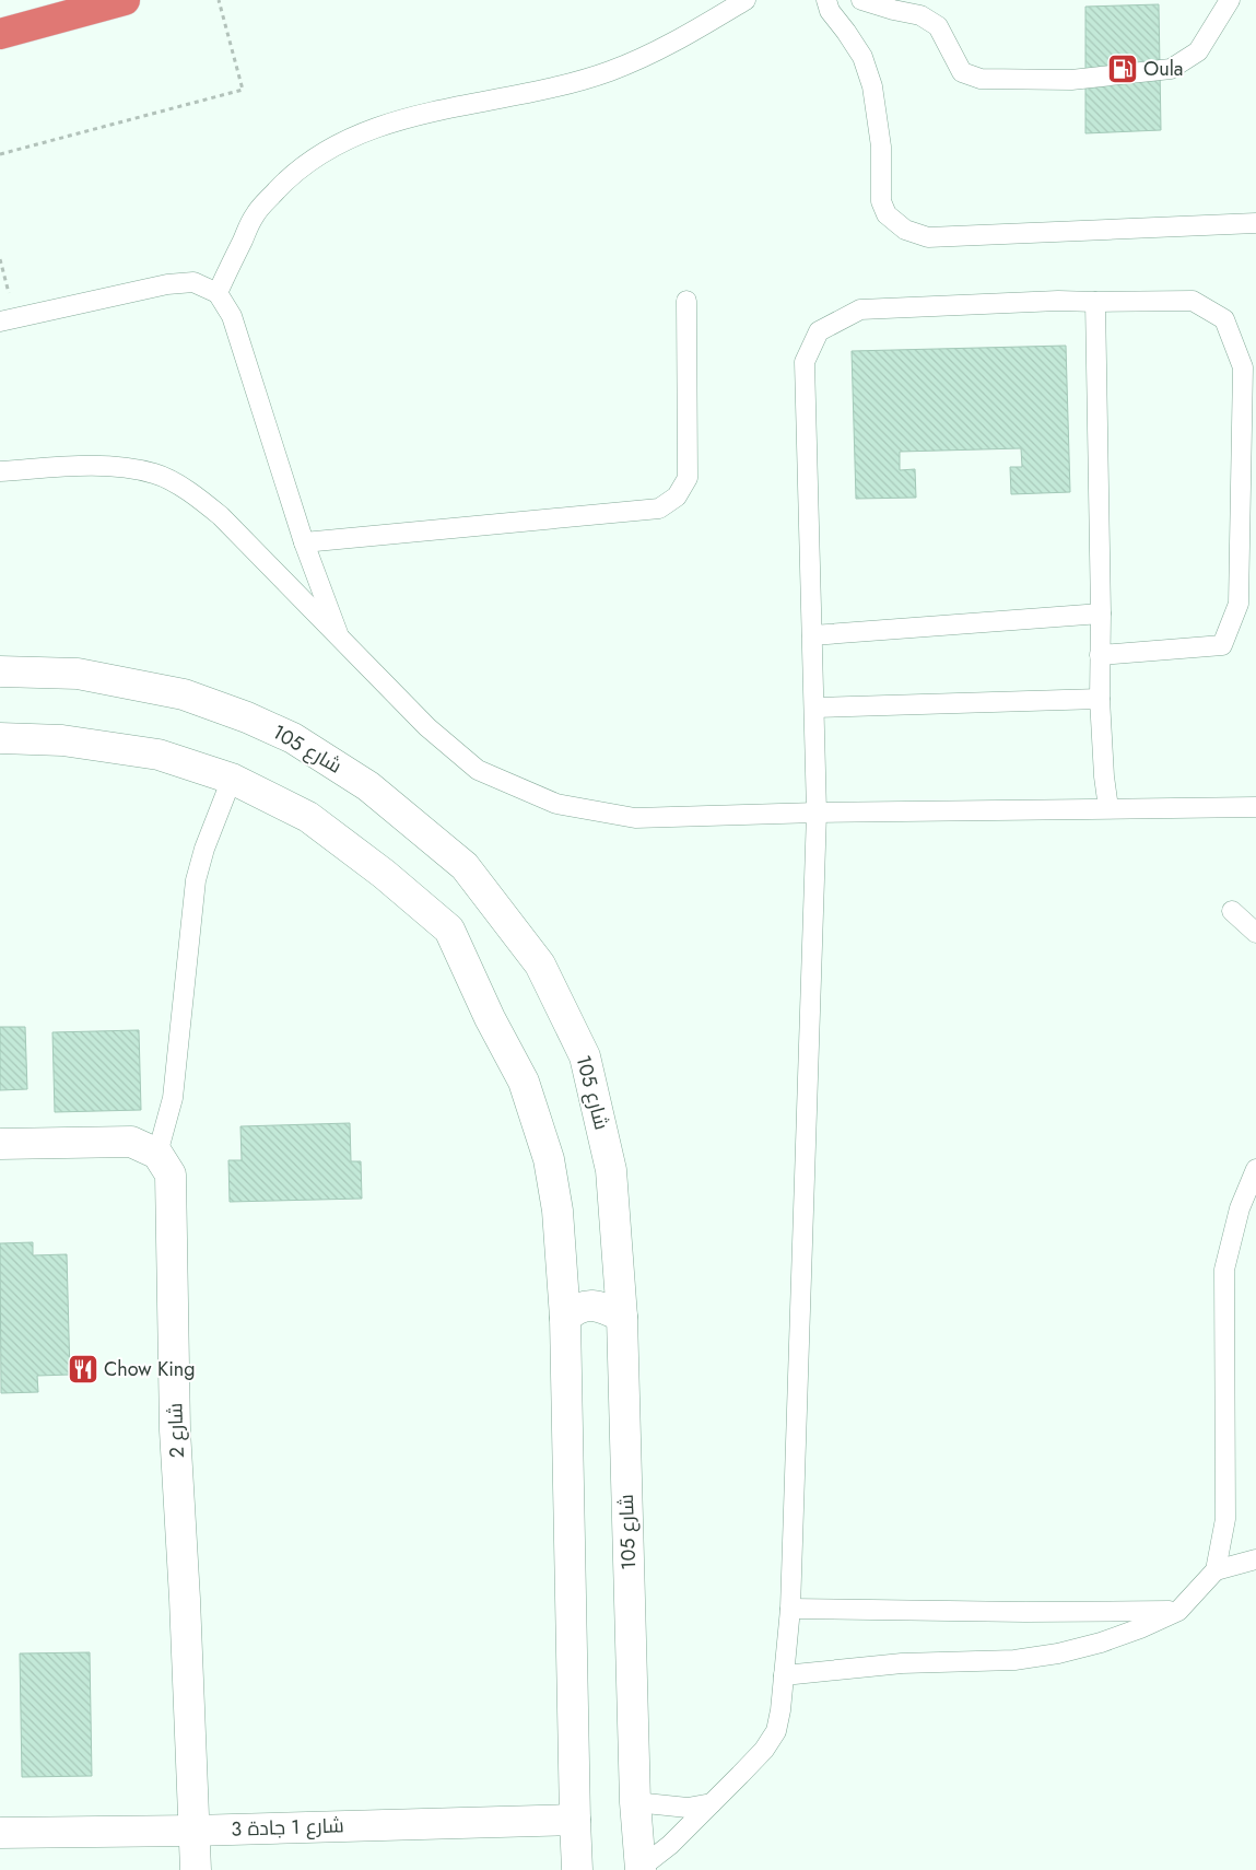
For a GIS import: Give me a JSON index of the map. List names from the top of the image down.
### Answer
{
  "streets": {
    "street": ["شارع 105", "شارع 2", "شارع 1 جادة 3"]
  },
  "crossings": [
    ["شارع 2", "شارع 1 جادة 3"]
  ],
  "places": {
    "fuel station": ["Oula"],
    "restaurant": ["Chow King"]
  }
}
